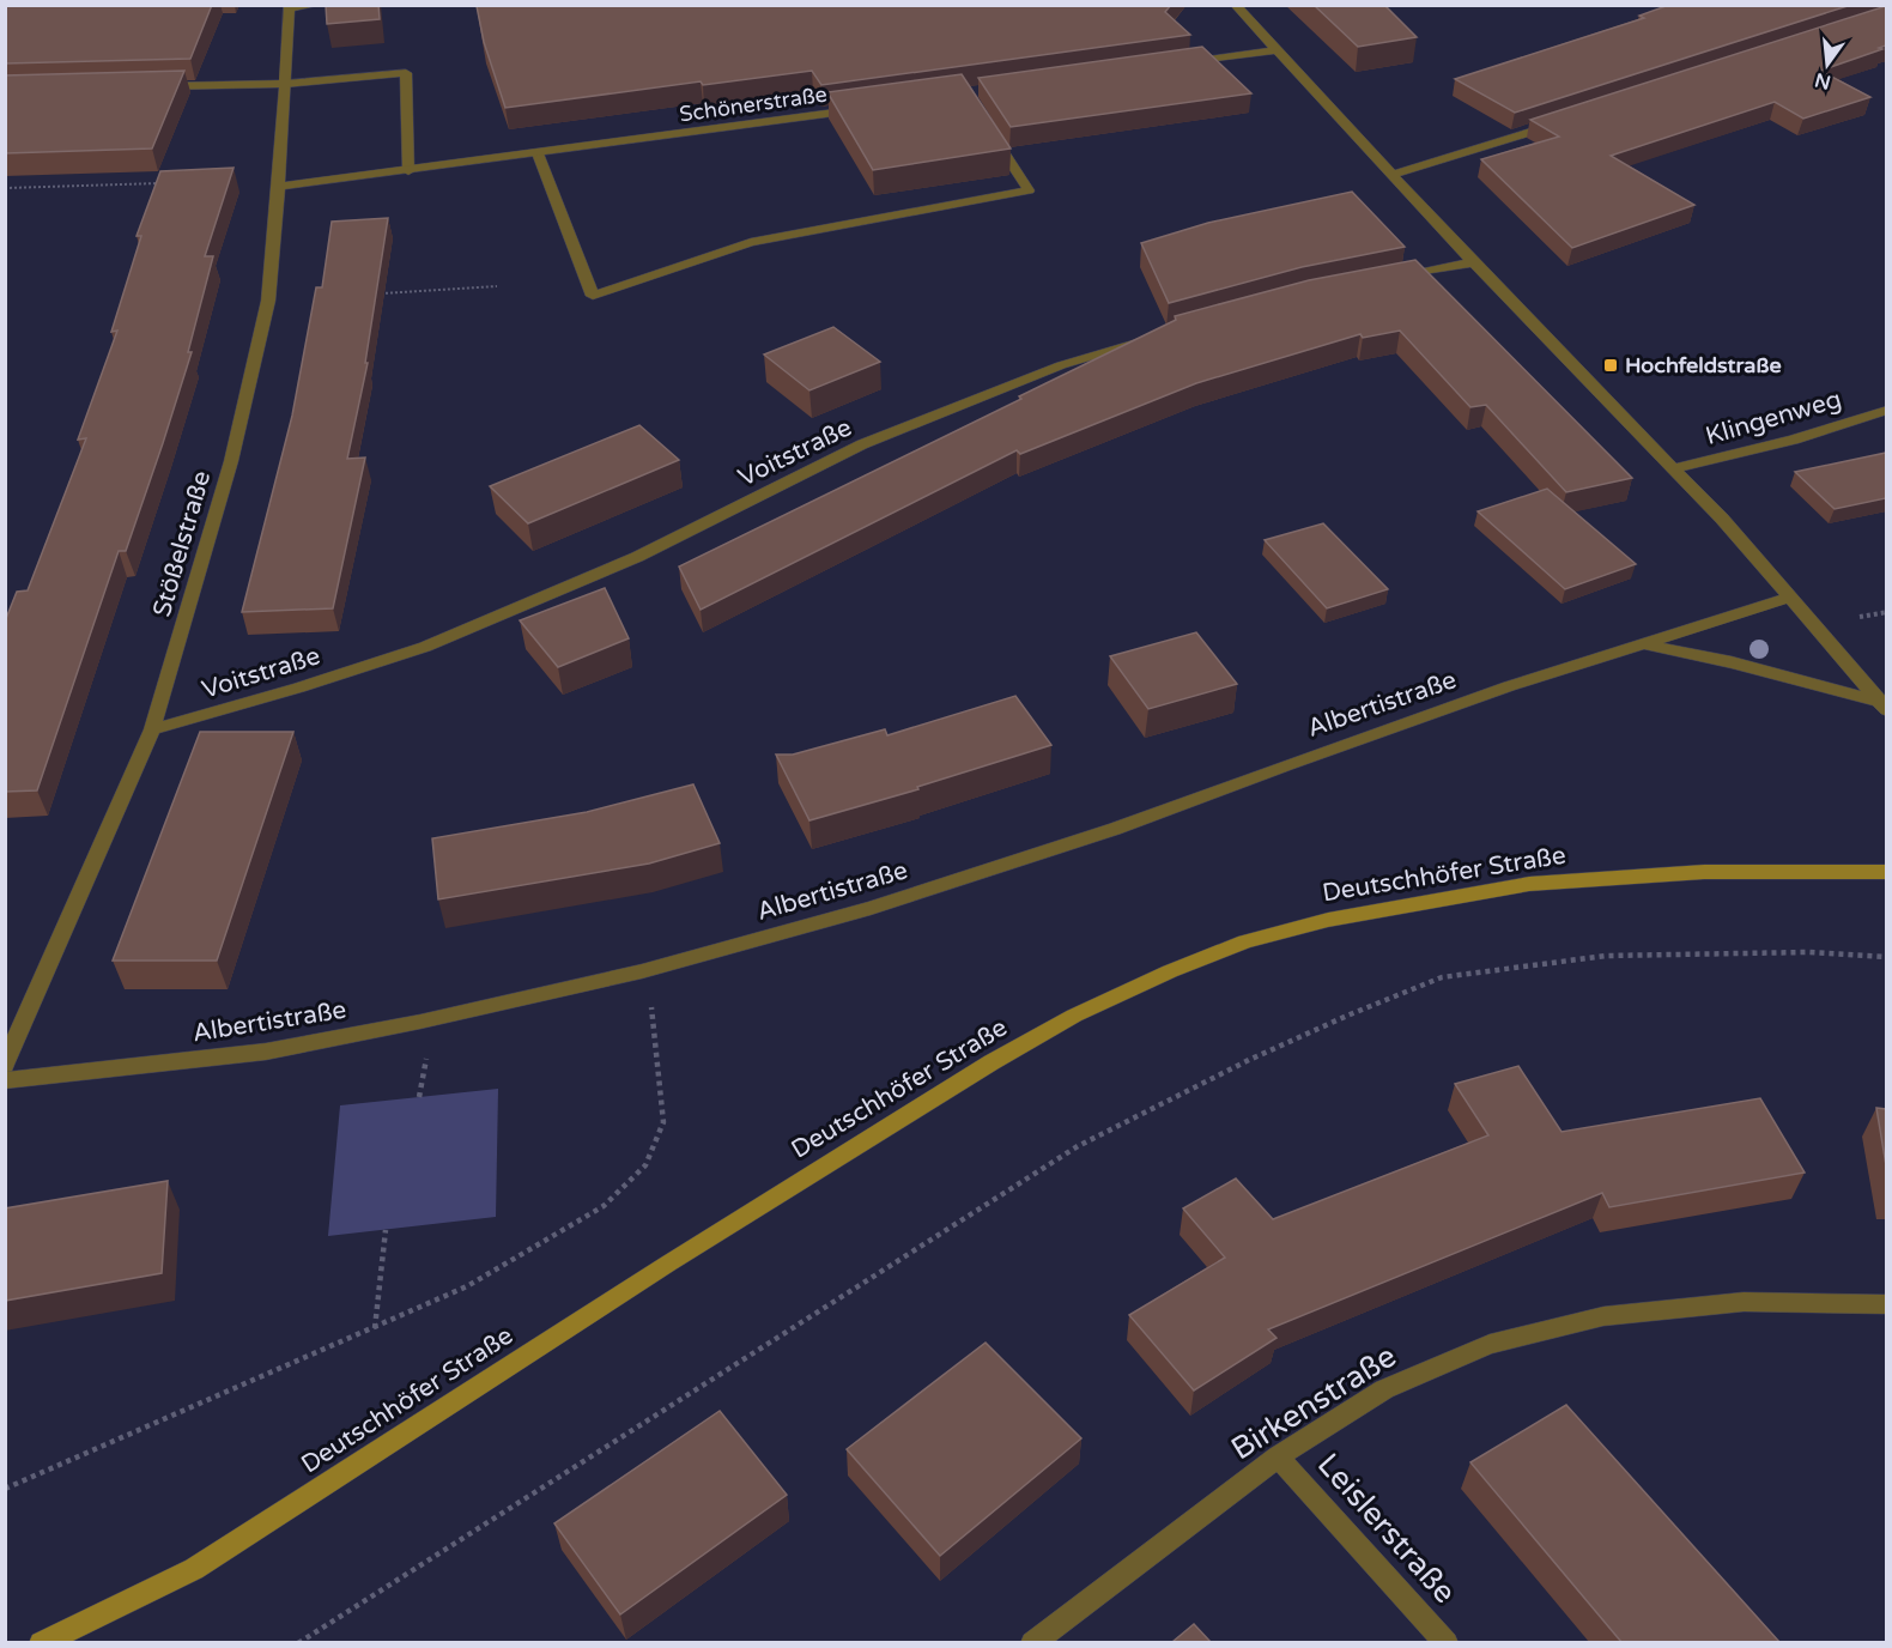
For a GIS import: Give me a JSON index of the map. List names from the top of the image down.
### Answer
{
  "streets": {
    "main road": ["Deutschhöfer Straße"],
    "street": [
      "Schönerstraße",
      "Klingenweg",
      "Voitstraße",
      "Stößelstraße",
      "Albertistraße",
      "Birkenstraße",
      "Leislerstraße"
    ]
  },
  "crossings": [
    ["Schönerstraße", "Stößelstraße"],
    ["Voitstraße", "Stößelstraße"],
    ["Birkenstraße", "Leislerstraße"]
  ],
  "places": {
    "transit": ["Hochfeldstraße"]
  },
  "north": "bottom"
}
